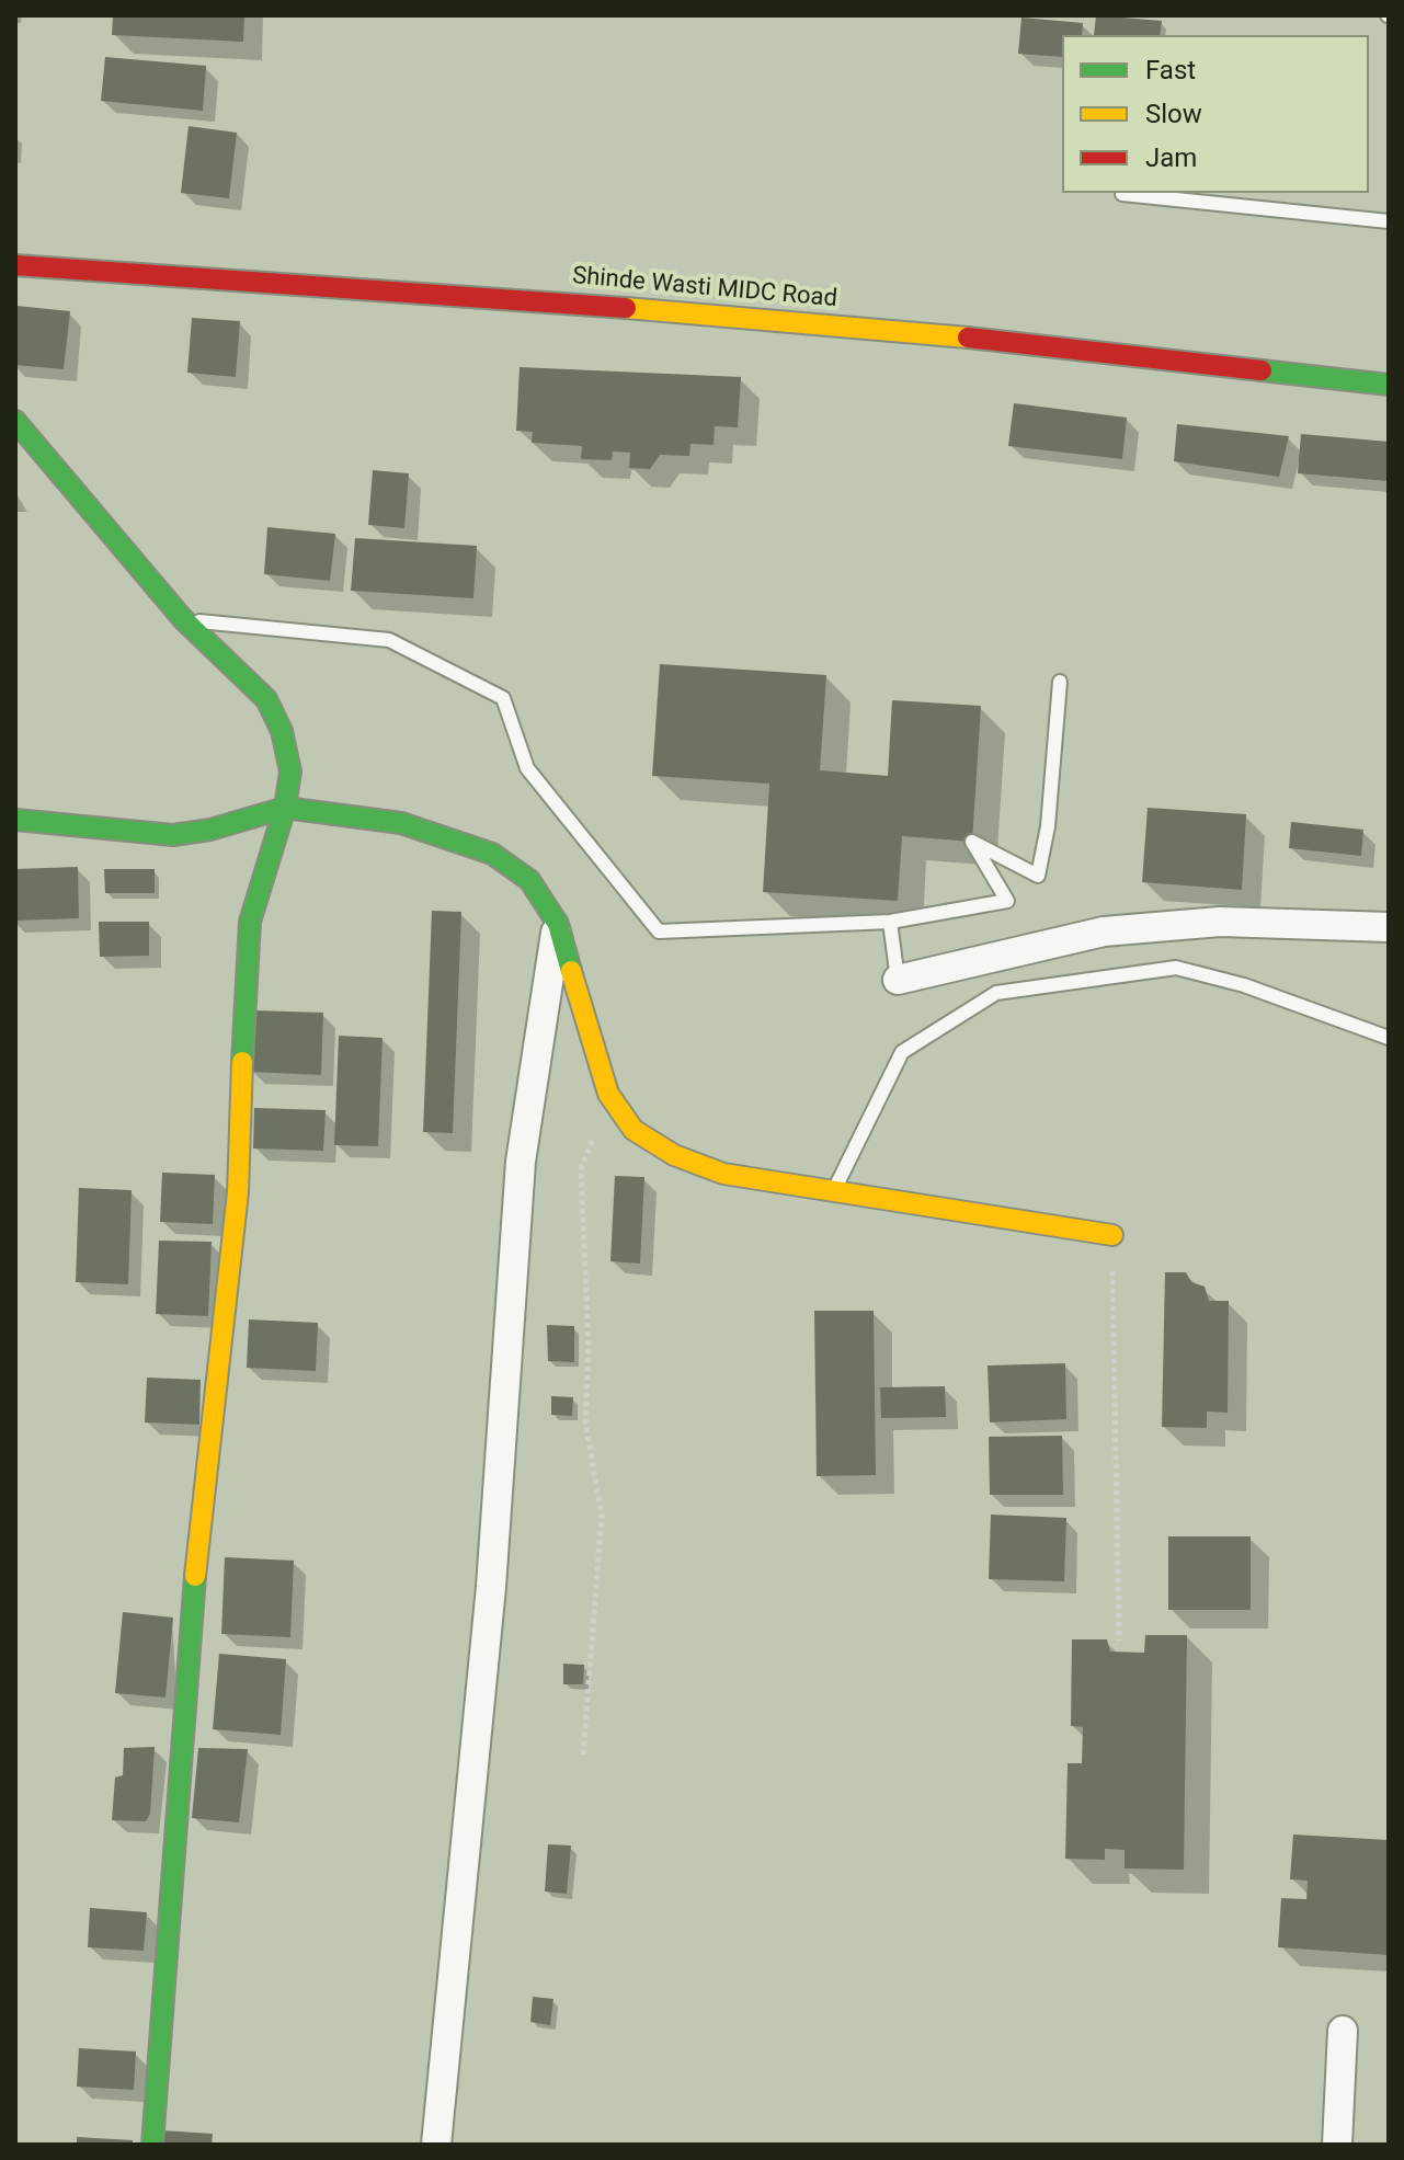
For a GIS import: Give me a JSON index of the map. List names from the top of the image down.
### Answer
{
  "streets": {
    "street": ["Shinde Wasti MIDC Road"]
  },
  "legend": ["Fast", "Slow", "Jam"]
}
